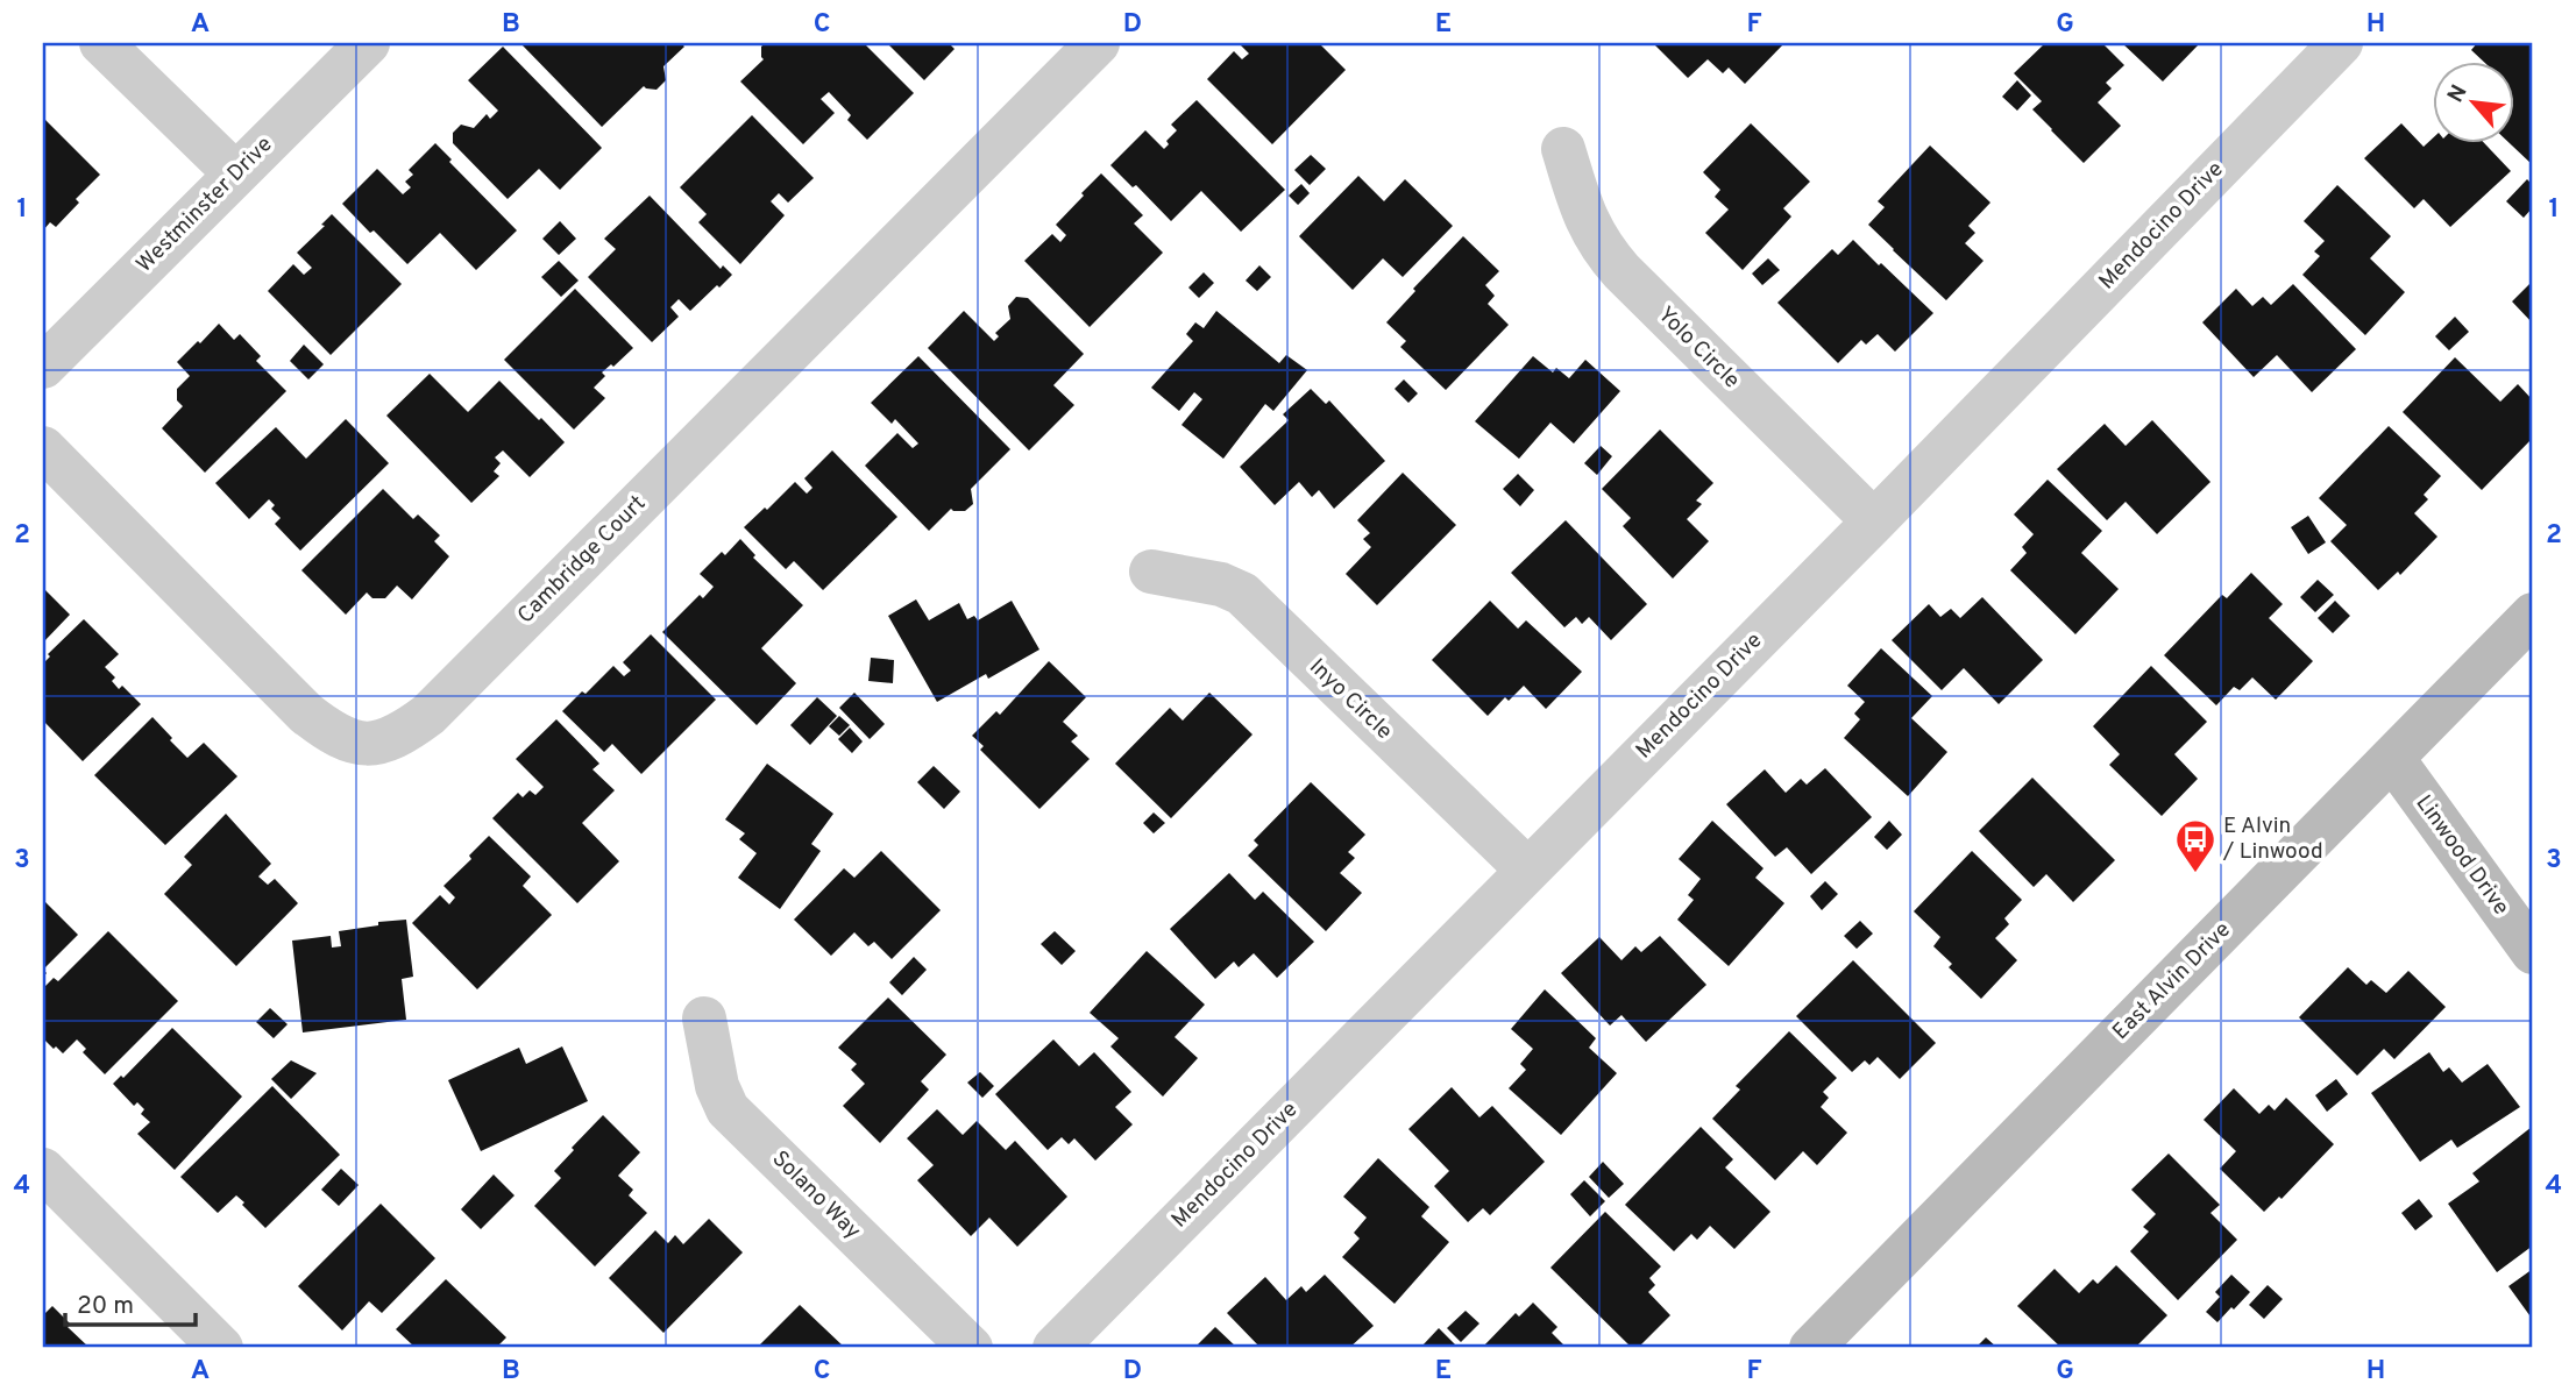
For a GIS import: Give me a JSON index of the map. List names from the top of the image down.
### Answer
{
  "streets": {
    "main road": ["Linwood Drive", "East Alvin Drive"],
    "street": [
      "Westminster Drive",
      "Mendocino Drive",
      "Yolo Circle",
      "Cambridge Court",
      "Inyo Circle",
      "Solano Way"
    ]
  },
  "crossings": [
    ["Mendocino Drive", "Yolo Circle"],
    ["Mendocino Drive", "Inyo Circle"],
    ["Linwood Drive", "East Alvin Drive"]
  ],
  "places": {
    "bus stop": ["E Alvin / Linwood"]
  },
  "scale_bar": "20 m",
  "north": "top left",
  "grid": {
    "columns": [
      "A",
      "B",
      "C",
      "D",
      "E",
      "F",
      "G",
      "H"
    ],
    "rows": [
      "1",
      "2",
      "3",
      "4"
    ]
  }
}
